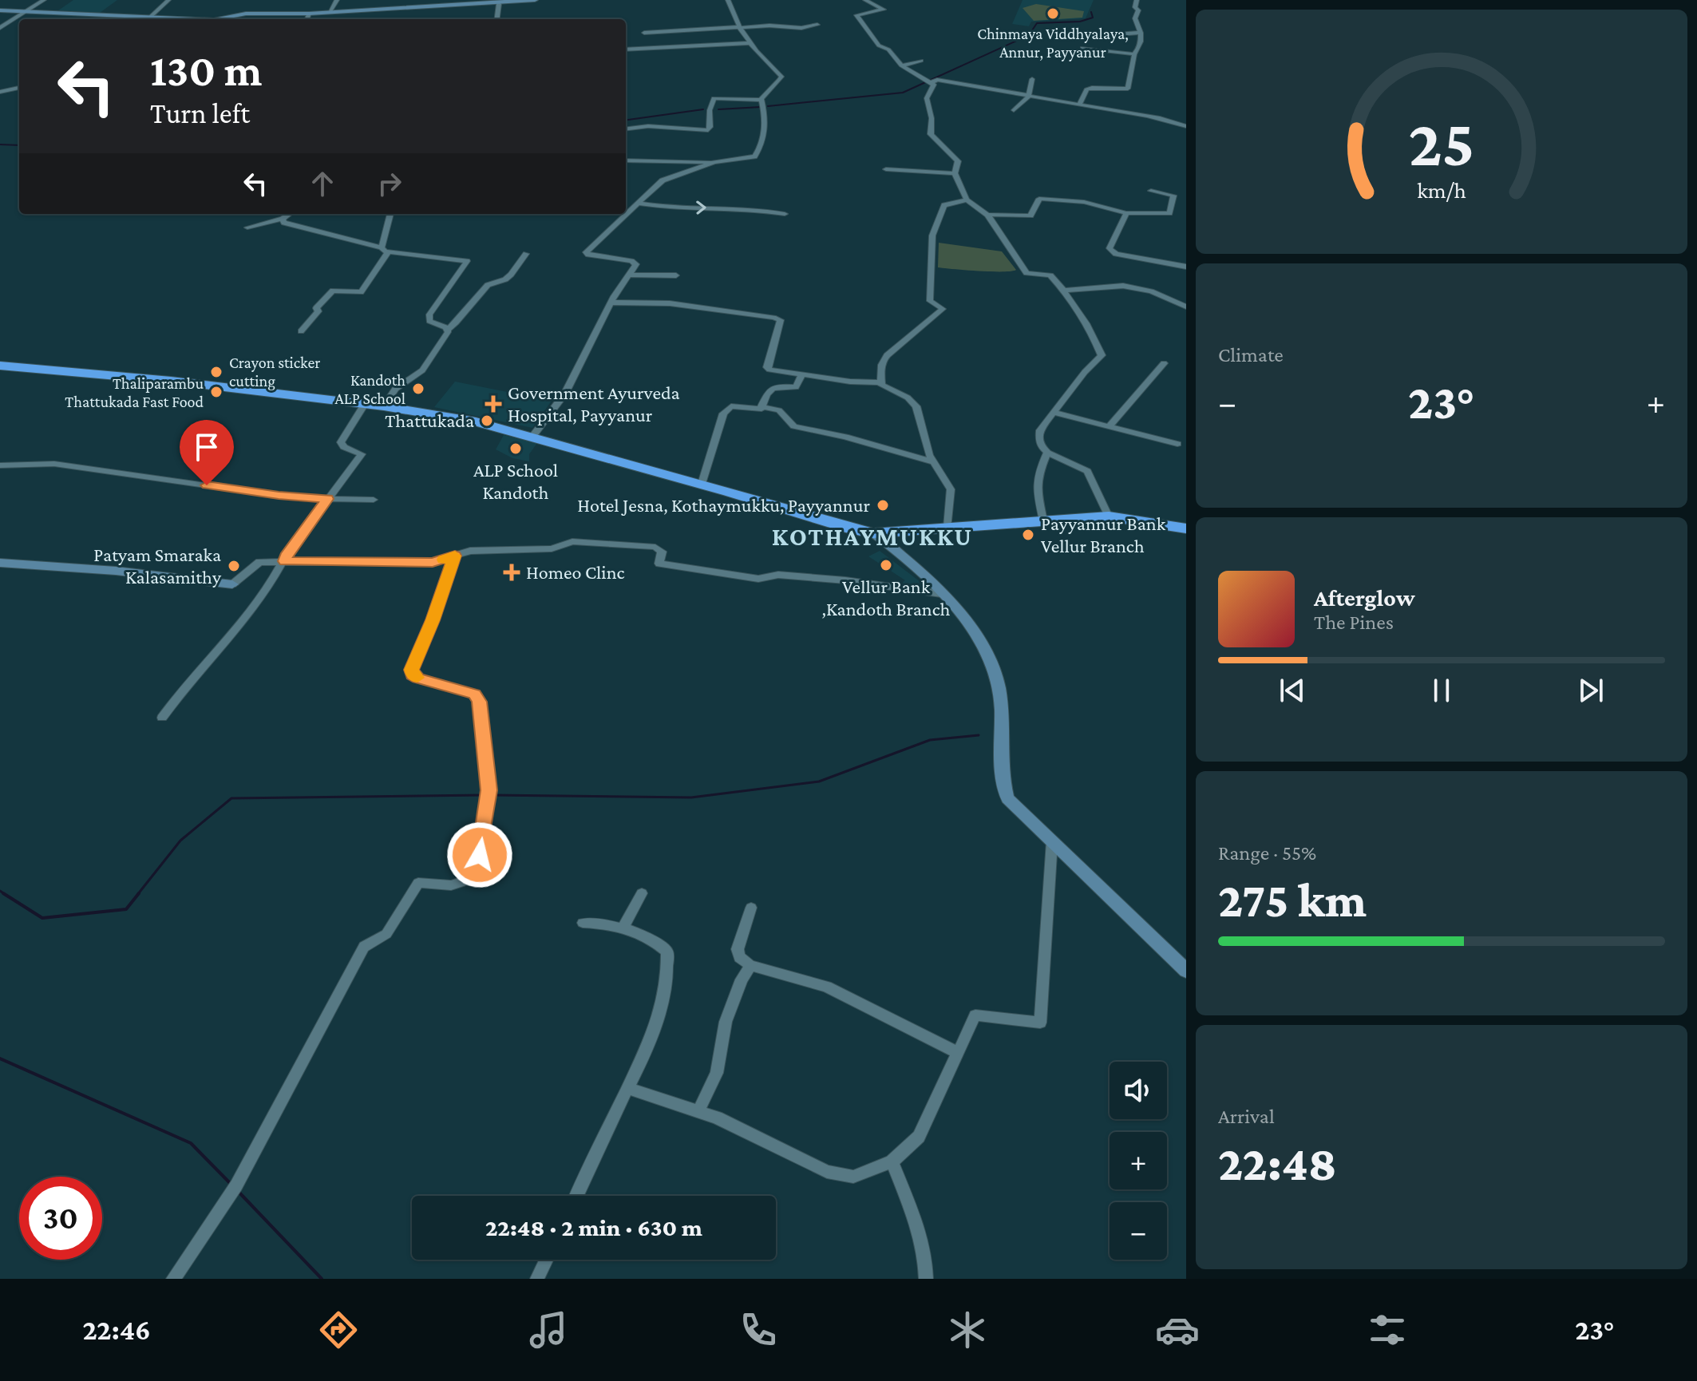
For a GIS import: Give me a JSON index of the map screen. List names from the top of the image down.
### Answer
{
  "districts": ["KOTHAYMUKKU"],
  "places": {
    "other": [
      "Chinmaya Viddhyalaya, Annur, Payyanur",
      "Crayon sticker cutting",
      "Kandoth ALP School",
      "Thaliparambu Thattukada Fast Food",
      "Thattukada",
      "ALP School Kandoth",
      "Hotel Jesna, Kothaymukku, Payyannur",
      "Payyannur Bank Vellur Branch",
      "Vellur Bank ,Kandoth Branch",
      "Patyam Smaraka Kalasamithy"
    ],
    "health": ["Government Ayurveda Hospital, Payyanur", "Homeo Clinc"]
  },
  "page": {
    "turn": ["130 m", "Turn left"],
    "tile": [
      "Climate",
      ["Range · 55%", "275 km"],
      ["Arrival", "22:48"]
    ],
    "heat": ["−", "23°", "+"],
    "song": ["Afterglow", "The Pines"],
    "map_buttons": ["+", "−"],
    "limit": "30",
    "trip": "22:48 · 2 min · 630 m",
    "tabs": ["22:46", "23°"],
    "gauge": ["25", "km/h"]
  }
}
